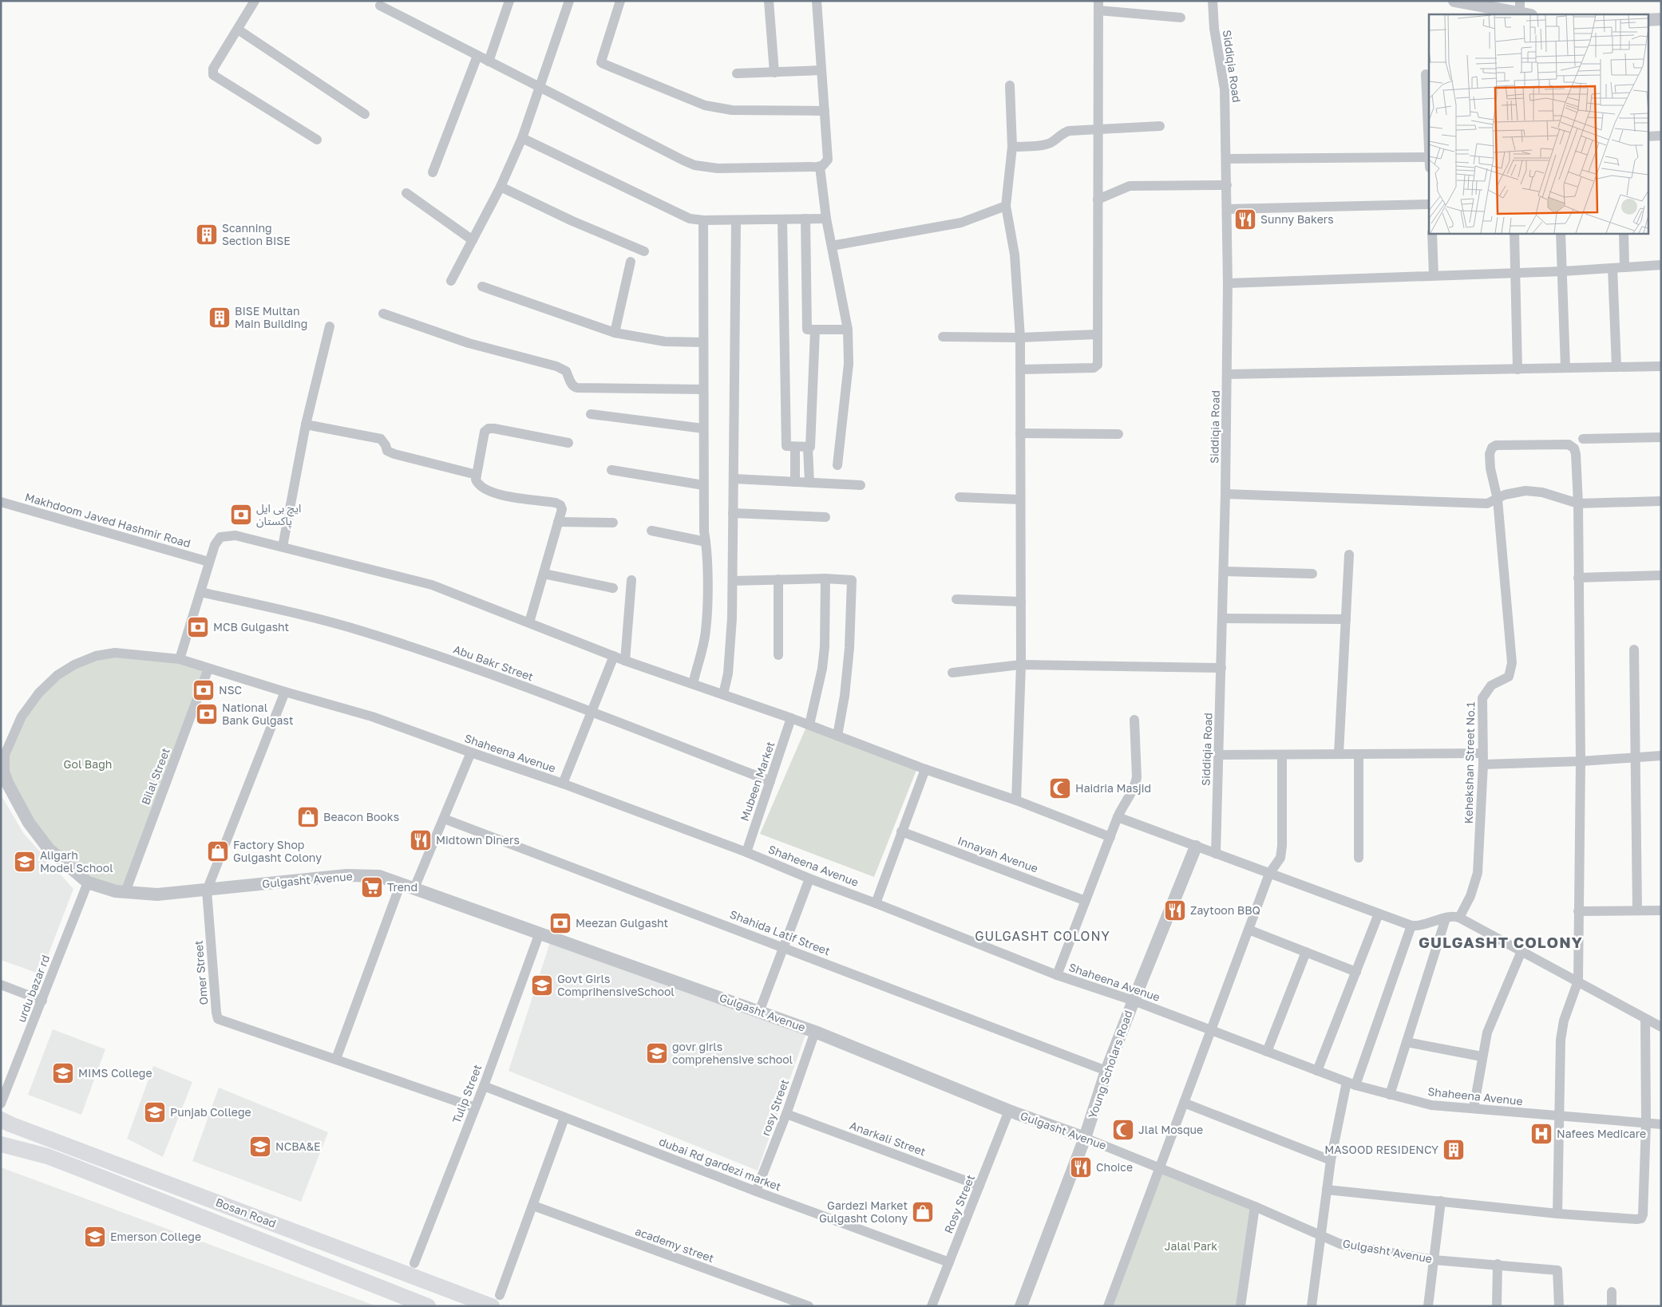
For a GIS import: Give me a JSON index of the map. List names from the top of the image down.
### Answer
{
  "streets": {
    "main road": ["Bosan Road"],
    "street": [
      "Siddiqia Road",
      "Makhdoom Javed Hashmir Road",
      "Abu Bakr Street",
      "Shaheena Avenue",
      "Kehekshan Street No.1",
      "Bilal Street",
      "Mubeen Market",
      "Innayah Avenue",
      "Gulgasht Avenue",
      "Shahida Latif Street",
      "Omer Street",
      "urdu bazar rd",
      "Young Scholars Road",
      "Tulip Street",
      "rosy Street",
      "Anarkali Street",
      "dubai Rd gardezi market",
      "Rosy Street",
      "academy street"
    ]
  },
  "crossings": [
    ["Abu Bakr Street", "Mubeen Market"],
    ["Shaheena Avenue", "Bilal Street"],
    ["Shaheena Avenue", "Mubeen Market"],
    ["Shaheena Avenue", "Gulgasht Avenue"],
    ["Shaheena Avenue", "Omer Street"],
    ["Shaheena Avenue", "Young Scholars Road"],
    ["Bilal Street", "Gulgasht Avenue"],
    ["Gulgasht Avenue", "Omer Street"],
    ["Gulgasht Avenue", "urdu bazar rd"],
    ["Gulgasht Avenue", "Young Scholars Road"],
    ["Gulgasht Avenue", "Tulip Street"],
    ["Gulgasht Avenue", "rosy Street"],
    ["Gulgasht Avenue", "Rosy Street"],
    ["Shahida Latif Street", "Young Scholars Road"],
    ["Omer Street", "Tulip Street"],
    ["Tulip Street", "dubai Rd gardezi market"],
    ["rosy Street", "Anarkali Street"],
    ["rosy Street", "dubai Rd gardezi market"],
    ["Anarkali Street", "Rosy Street"],
    ["dubai Rd gardezi market", "Rosy Street"]
  ],
  "districts": ["GULGASHT COLONY", "GULGASHT COLONY"],
  "parks": ["Gol Bagh", "Jalal Park"],
  "places": {
    "restaurant": [
      "Sunny Bakers",
      "Midtown Diners",
      "Zaytoon BBQ",
      "Choice"
    ],
    "building": ["Scanning Section BISE", "BISE Multan Main Building", "MASOOD RESIDENCY"],
    "bank": [
      "ایچ بی ایل پاکستان",
      "MCB Gulgasht",
      "NSC",
      "National Bank Gulgast",
      "Meezan Gulgasht"
    ],
    "mosque": ["Haidria Masjid", "Jlal Mosque"],
    "shop": ["Beacon Books", "Factory Shop Gulgasht Colony", "Gardezi Market Gulgasht Colony"],
    "school or university": [
      "Aligarh Model School",
      "Govt Girls ComprihensiveSchool",
      "govr girls comprehensive school",
      "MIMS College",
      "Punjab College",
      "NCBA&E",
      "Emerson College"
    ],
    "supermarket": ["Trend"],
    "hospital": ["Nafees Medicare"]
  }
}
